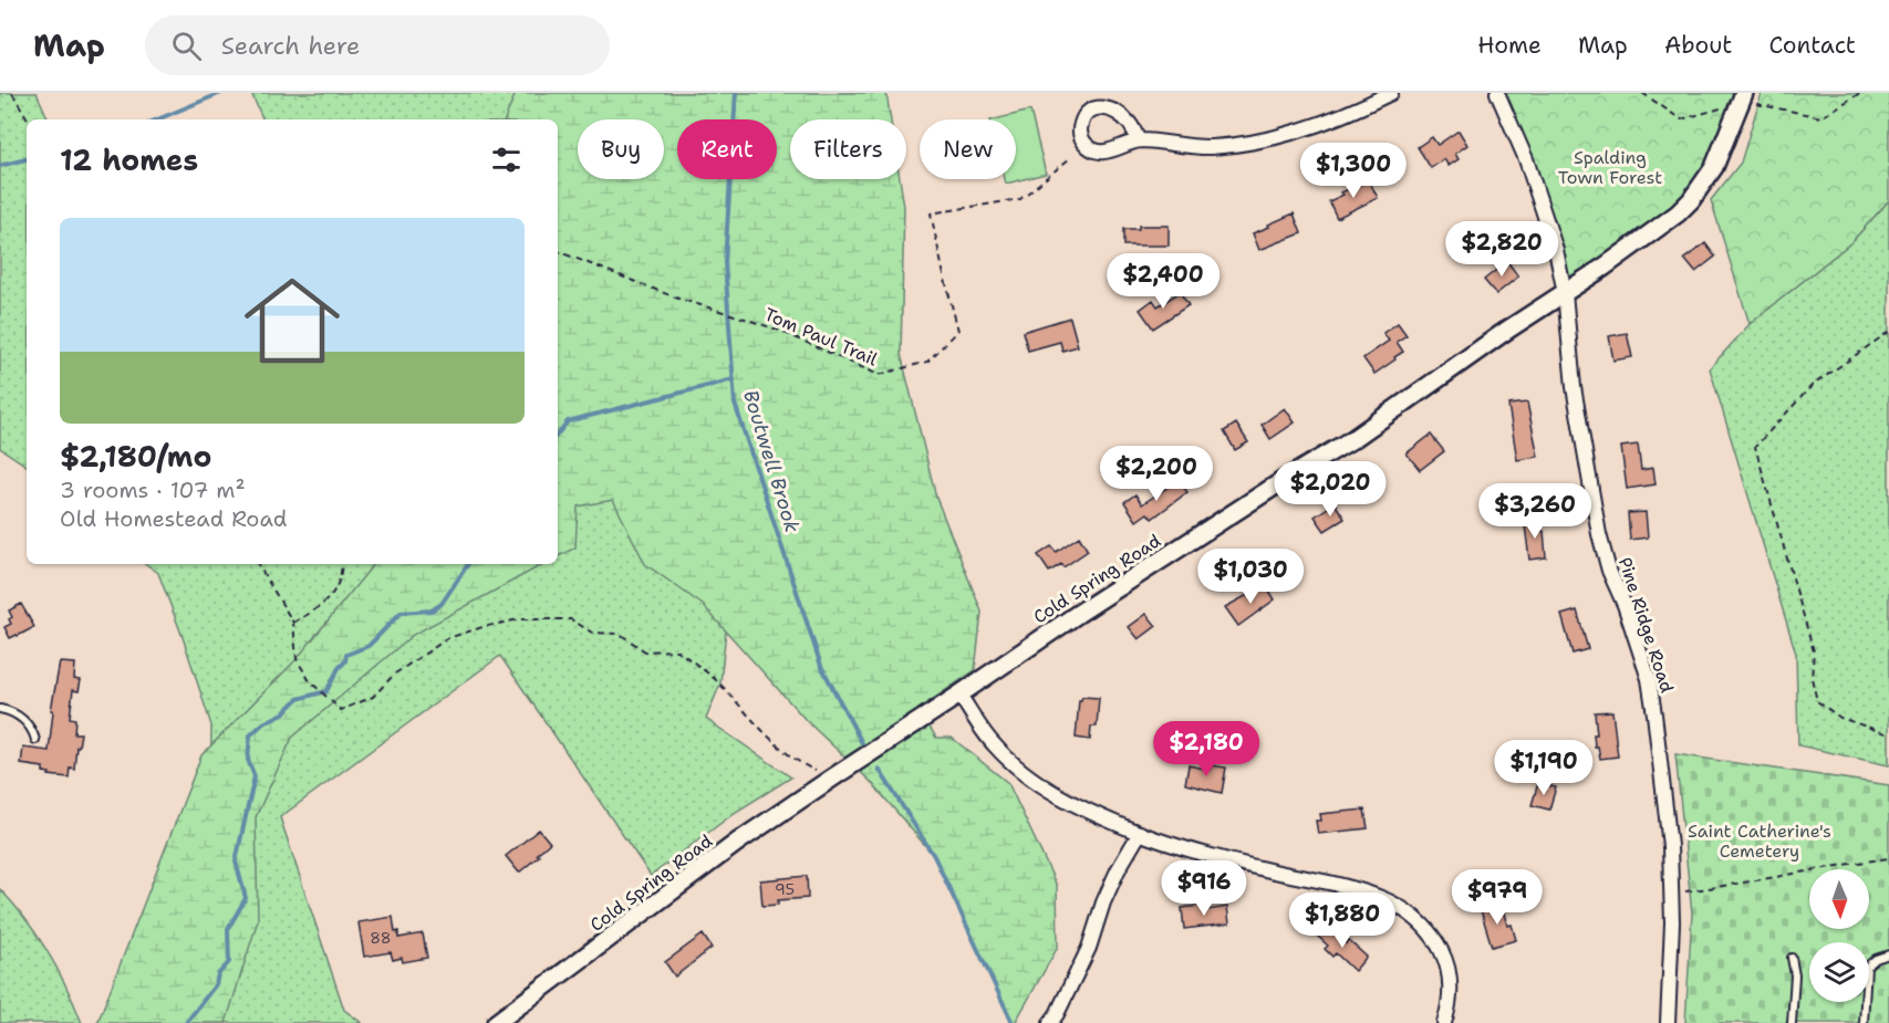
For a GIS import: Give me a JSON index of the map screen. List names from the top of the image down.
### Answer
{
  "streets": {
    "street": ["Cold Spring Road", "Pine Ridge Road"],
    "path": ["Tom Paul Trail"]
  },
  "crossings": [
    ["Cold Spring Road", "Pine Ridge Road"]
  ],
  "water": ["Boutwell Brook"],
  "parks": ["Spalding Town Forest", "Saint Catherine's Cemetery"],
  "house_numbers": ["95", "88"],
  "north": "bottom",
  "page": {
    "header": "Map",
    "search": "Search here",
    "nav": [
      "Home",
      "Map",
      "About",
      "Contact"
    ],
    "chip": [
      "Buy",
      "Rent",
      "Filters",
      "New"
    ],
    "heading": "12 homes",
    "price": [
      "$1,300",
      "$2,820",
      "$2,400",
      "$2,200",
      "$2,020",
      "$3,260",
      "$1,030",
      "$2,180",
      "$1,190",
      "$916",
      "$979",
      "$1,880"
    ],
    "list": [
      {
        "name": "$2,180/mo",
        "note": "3 rooms · 107 m² · Old Homestead Road"
      }
    ]
  }
}
